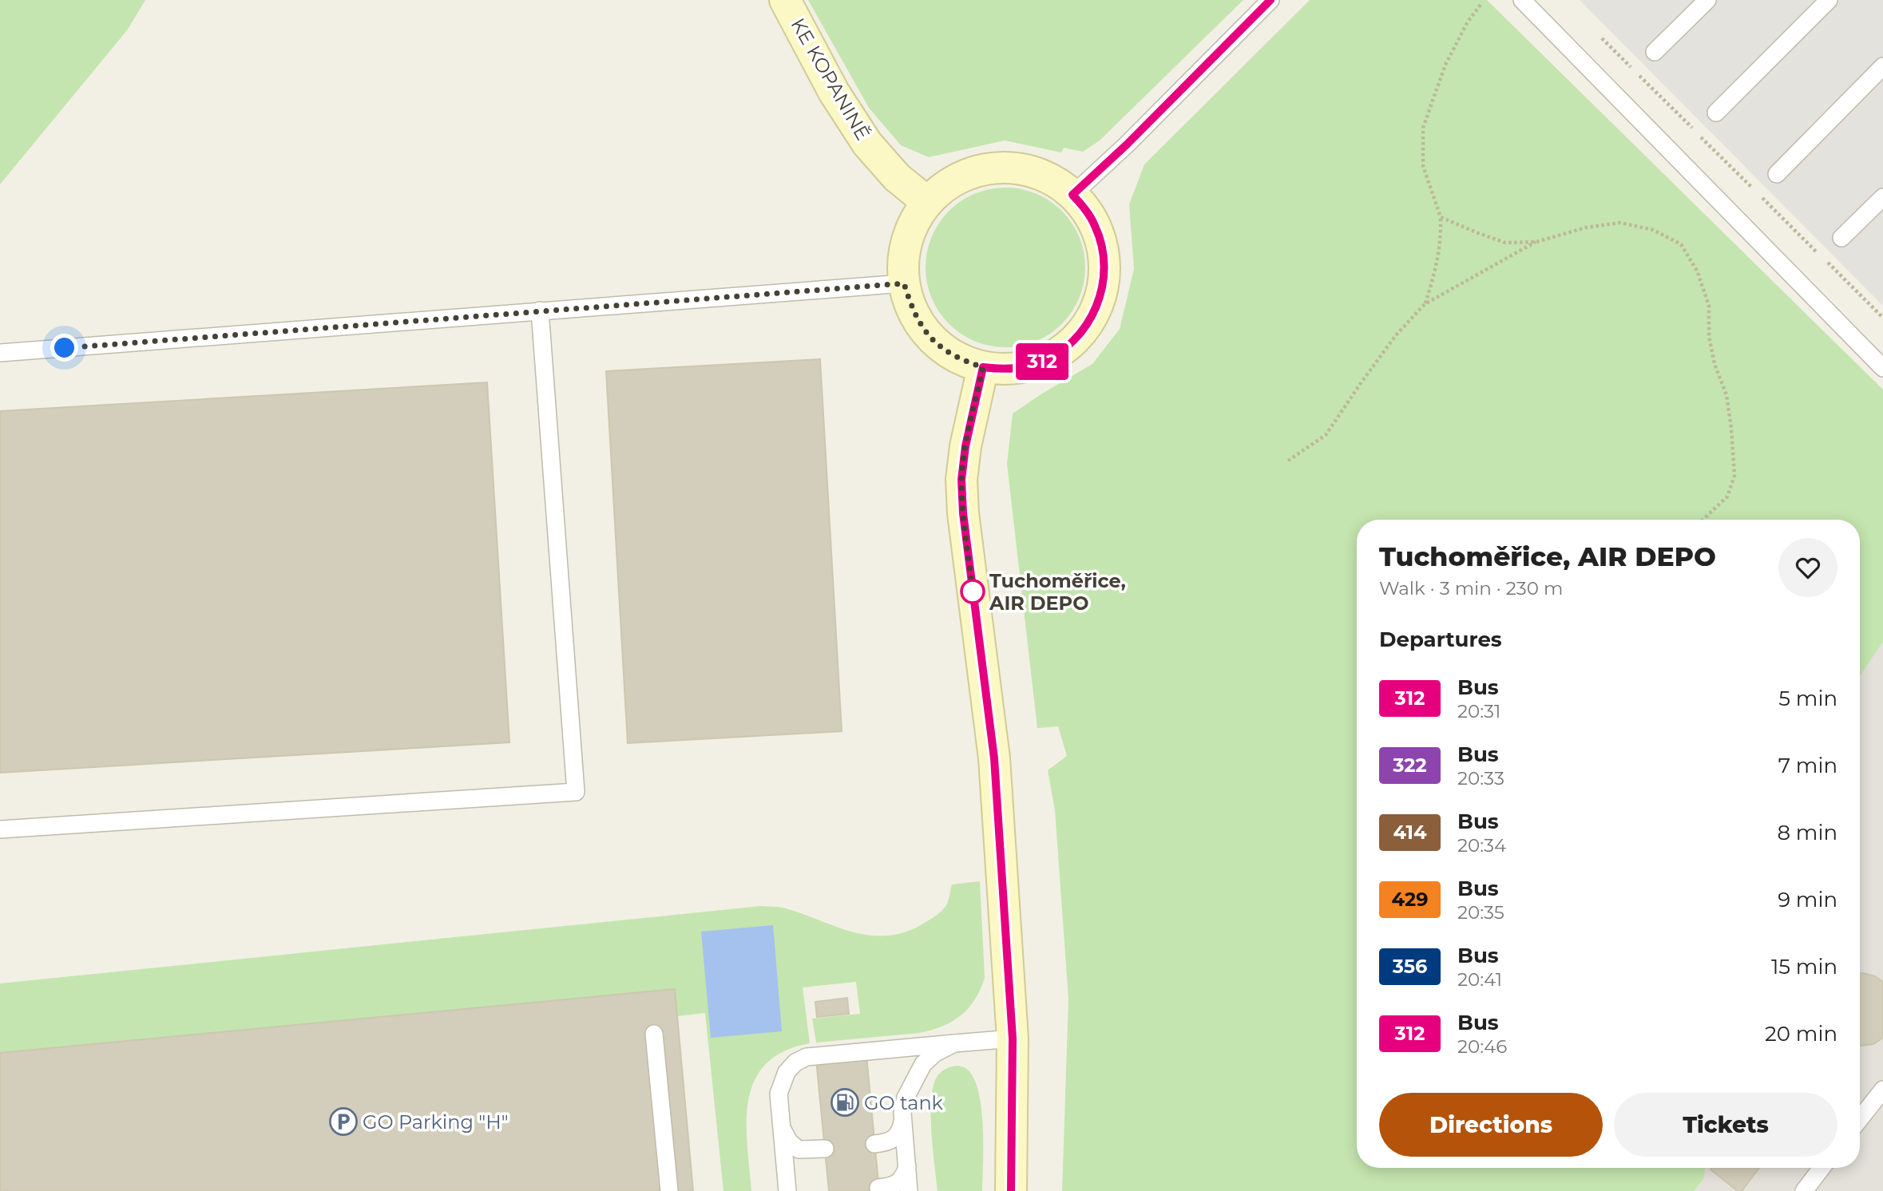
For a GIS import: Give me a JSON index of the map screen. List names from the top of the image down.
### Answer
{
  "streets": {
    "street": ["KE KOPANINĚ"]
  },
  "places": {
    "other": ["Tuchoměřice, AIR DEPO"],
    "fuel station": ["GO tank"],
    "parking": ["GO Parking \"H\""]
  },
  "lines": ["bus line 312"],
  "page": {
    "on_map": "312",
    "heading": [
      ["Tuchoměřice, AIR DEPO", "Walk · 3 min · 230 m"],
      "Departures"
    ],
    "list": [
      {
        "mark": "312",
        "name": "Bus",
        "note": "20:31",
        "value": "5 min"
      },
      {
        "mark": "322",
        "name": "Bus",
        "note": "20:33",
        "value": "7 min"
      },
      {
        "mark": "414",
        "name": "Bus",
        "note": "20:34",
        "value": "8 min"
      },
      {
        "mark": "429",
        "name": "Bus",
        "note": "20:35",
        "value": "9 min"
      },
      {
        "mark": "356",
        "name": "Bus",
        "note": "20:41",
        "value": "15 min"
      },
      {
        "mark": "312",
        "name": "Bus",
        "note": "20:46",
        "value": "20 min"
      }
    ],
    "buttons": ["Directions", "Tickets"]
  }
}
